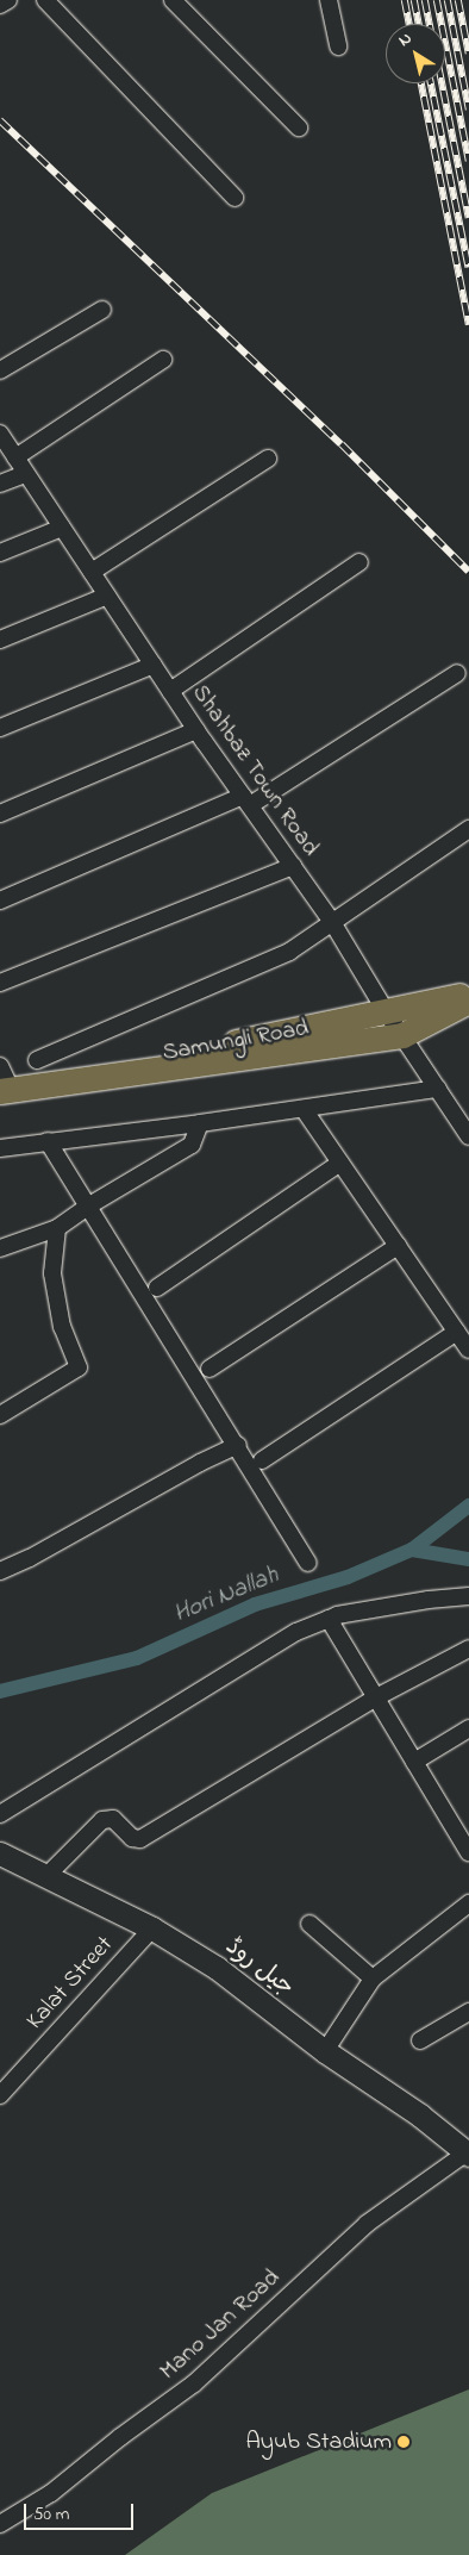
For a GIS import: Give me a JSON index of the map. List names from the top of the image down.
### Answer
{
  "streets": {
    "main road": ["Samungli Road", "جیل روڈ"],
    "street": ["Shahbaz Town Road", "Kalat Street", "Mano Jan Road"]
  },
  "crossings": [
    ["Shahbaz Town Road", "Samungli Road"],
    ["جیل روڈ", "Kalat Street"],
    ["جیل روڈ", "Mano Jan Road"]
  ],
  "water": ["Hori Nallah"],
  "places": ["Ayub Stadium"],
  "scale_bar": "50 m",
  "north": "top left"
}
